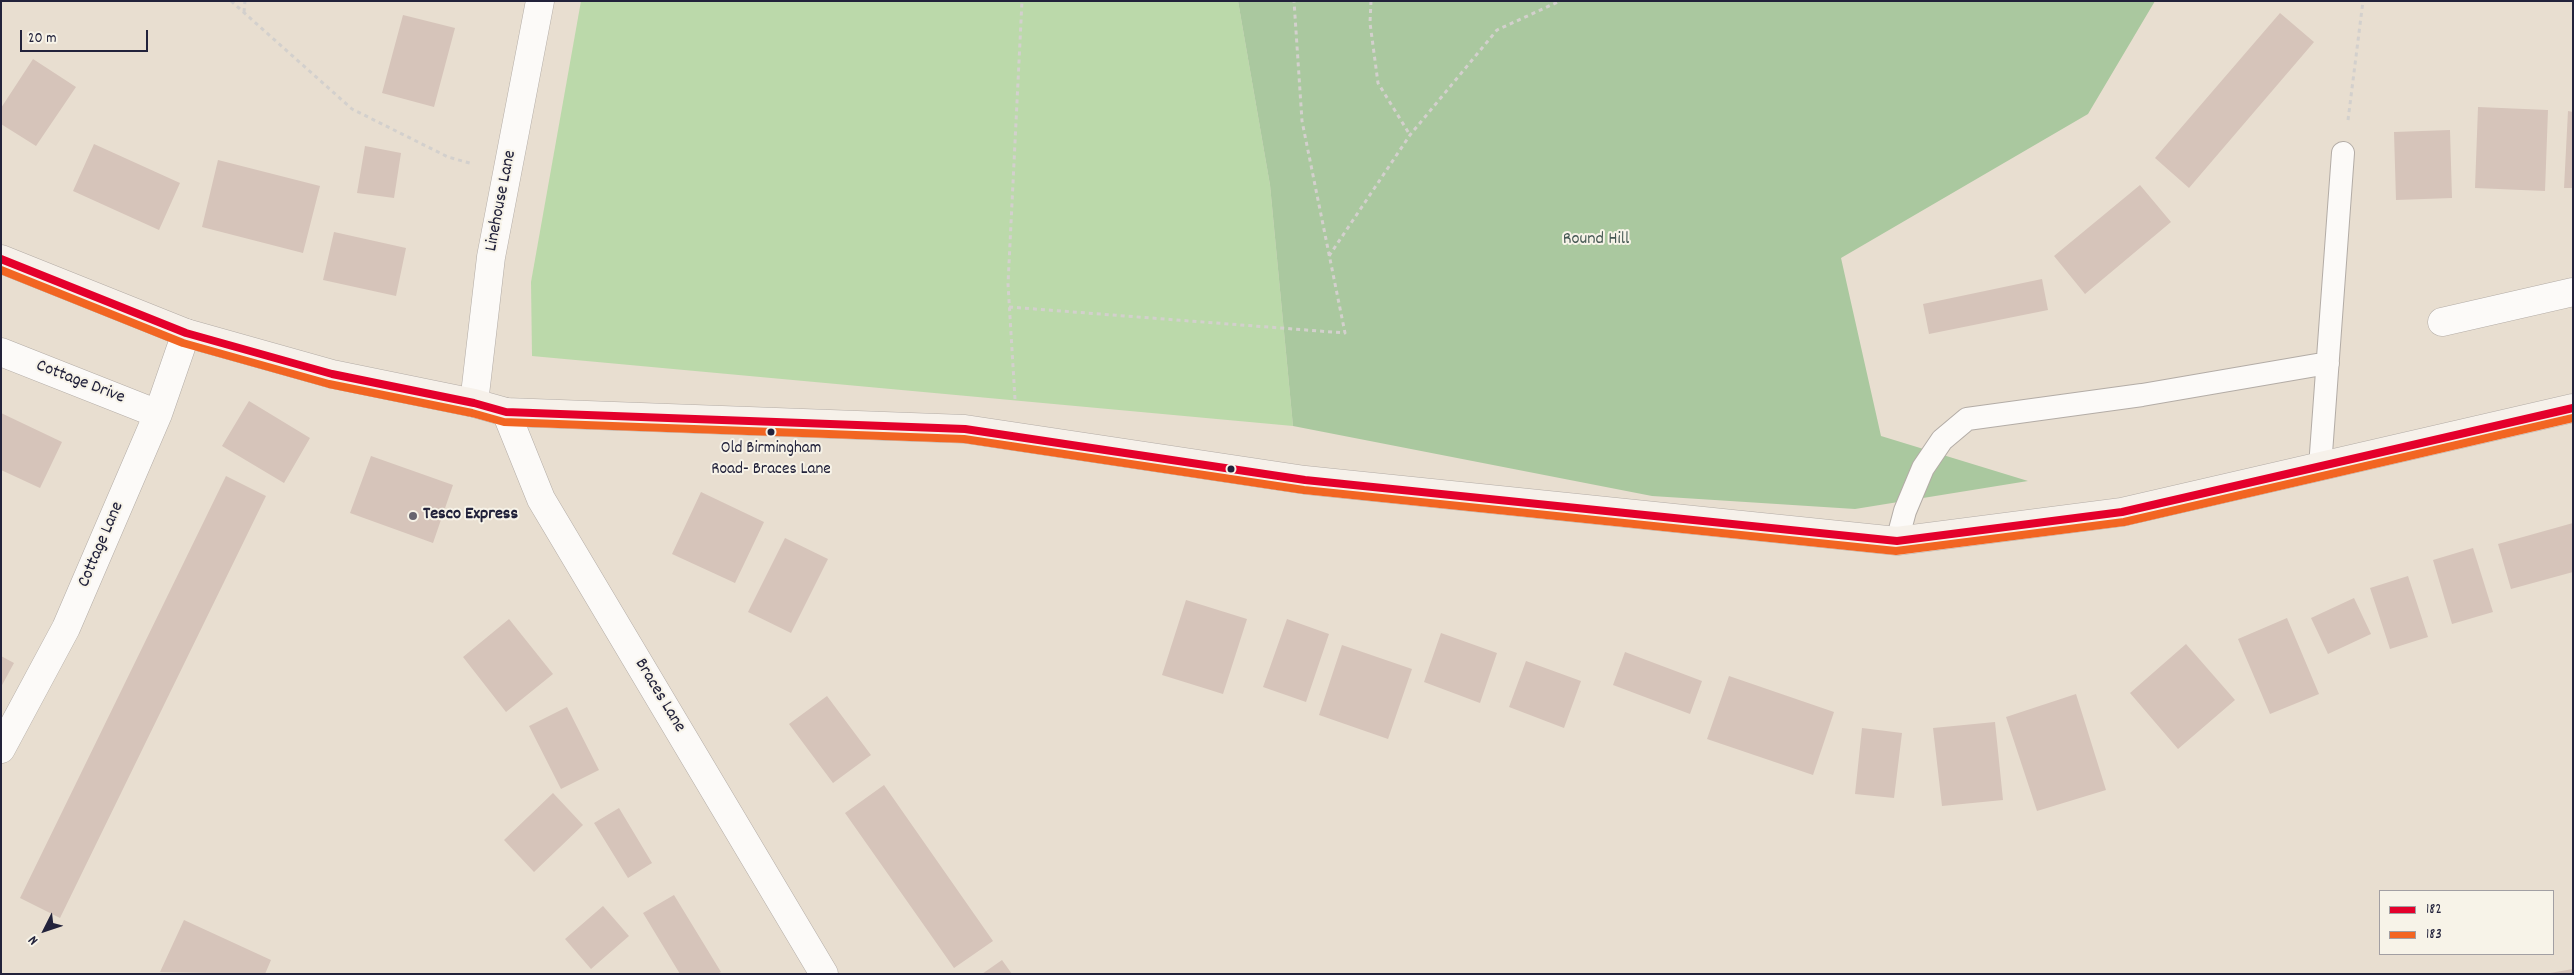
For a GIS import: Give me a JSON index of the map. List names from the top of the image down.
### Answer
{
  "streets": {
    "street": [
      "Linehouse Lane",
      "Cottage Drive",
      "Cottage Lane",
      "Braces Lane"
    ]
  },
  "crossings": [
    ["Cottage Drive", "Cottage Lane"]
  ],
  "parks": ["Round Hill"],
  "places": ["Old Birmingham Road- Braces Lane", "Tesco Express"],
  "lines": ["transit line 182", "transit line 183"],
  "legend": ["182", "183"],
  "scale_bar": "20 m",
  "north": "bottom left"
}
